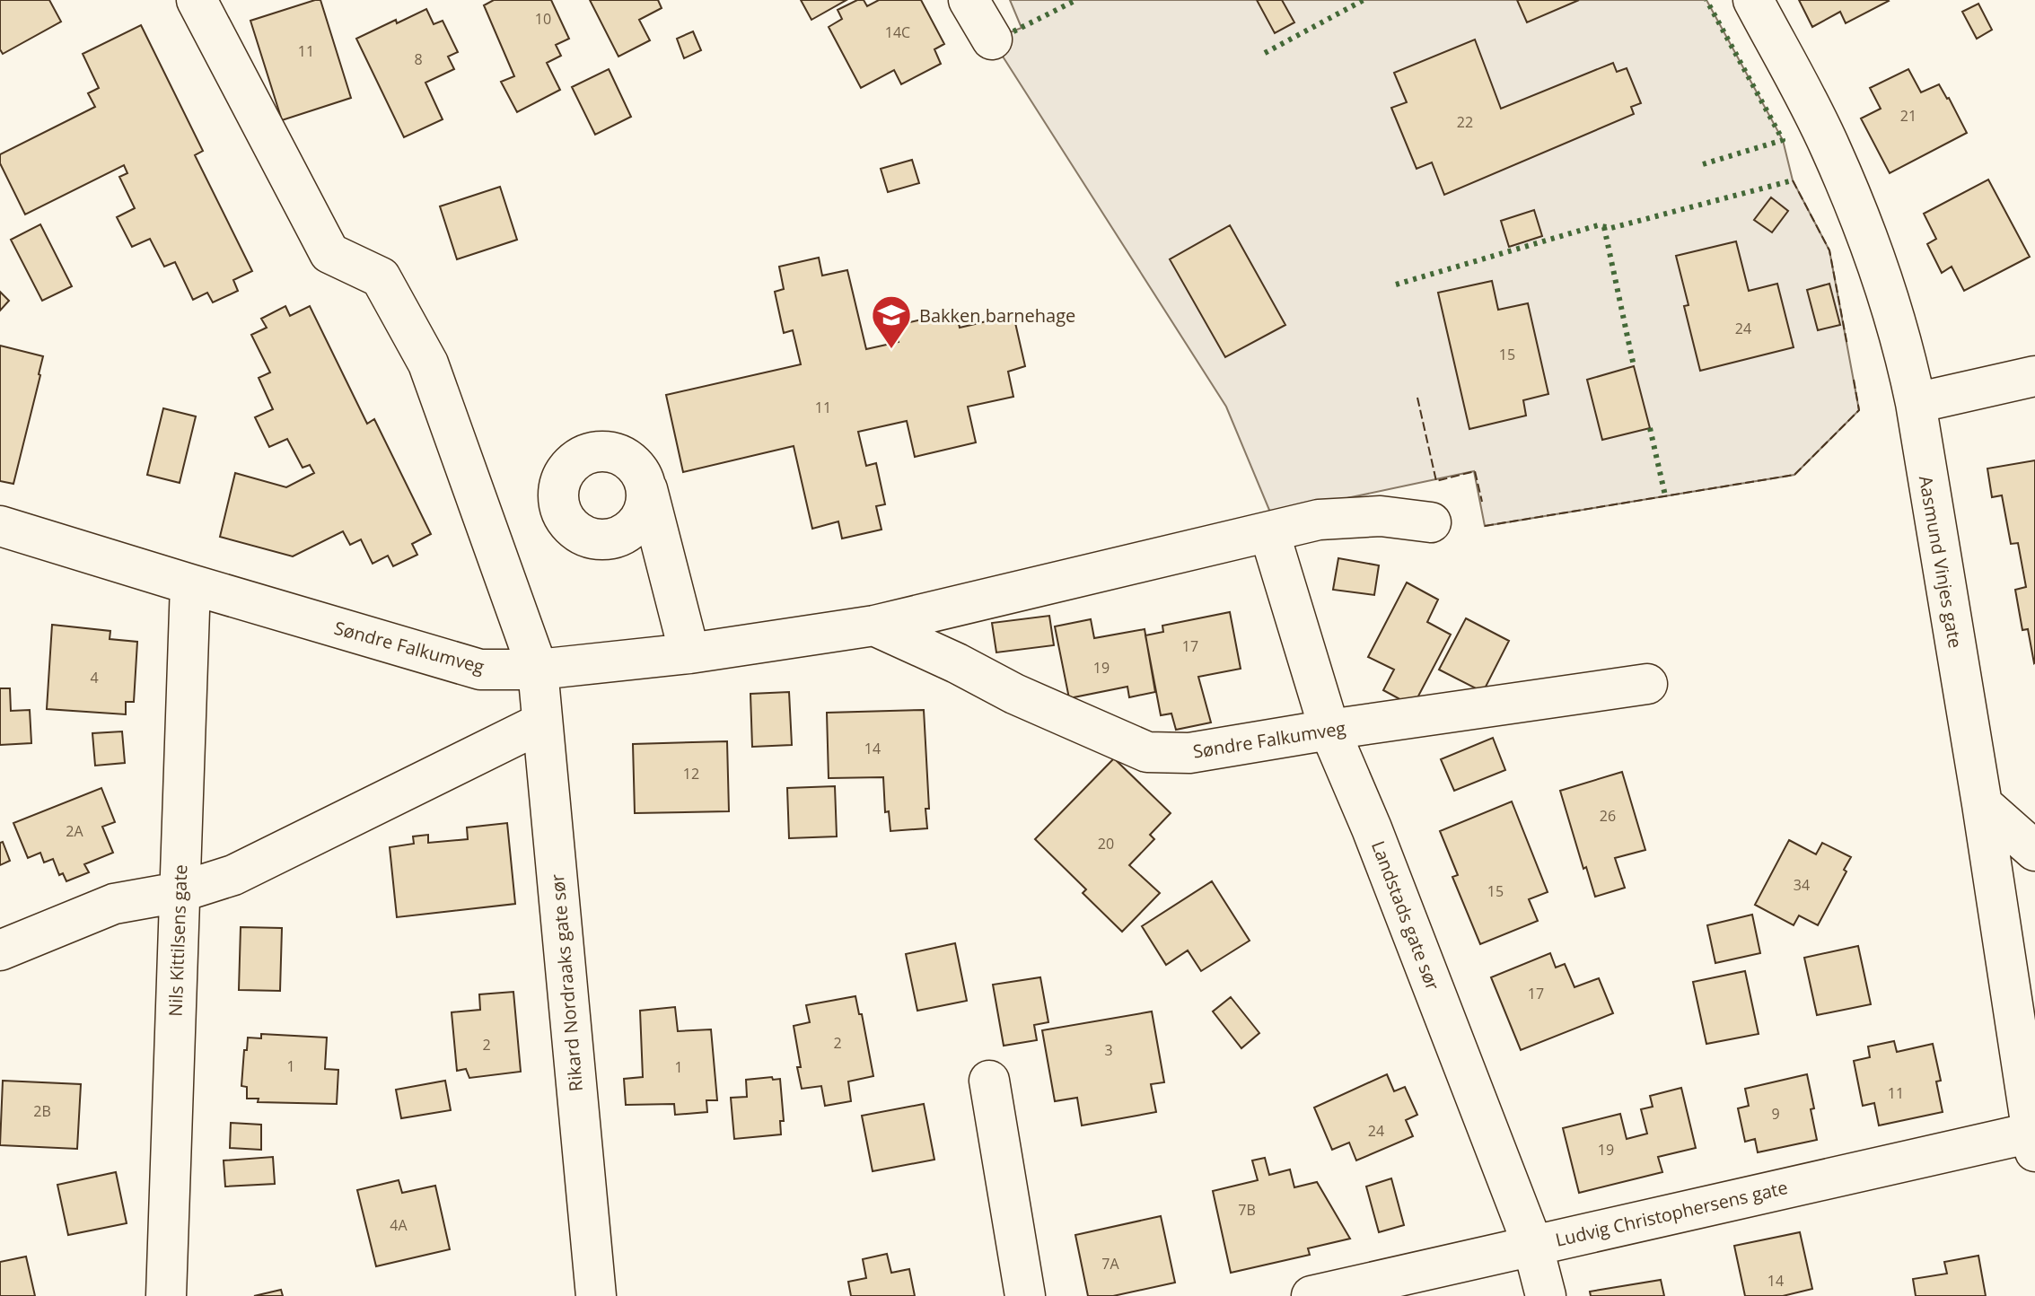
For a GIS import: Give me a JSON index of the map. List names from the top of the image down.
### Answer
{
  "streets": {
    "street": [
      "Aasmund Vinjes gate",
      "Søndre Falkumveg",
      "Landstads gate sør",
      "Nils Kittilsens gate",
      "Rikard Nordraaks gate sør",
      "Ludvig Christophersens gate"
    ]
  },
  "crossings": [
    ["Aasmund Vinjes gate", "Ludvig Christophersens gate"],
    ["Søndre Falkumveg", "Landstads gate sør"],
    ["Søndre Falkumveg", "Nils Kittilsens gate"],
    ["Søndre Falkumveg", "Rikard Nordraaks gate sør"],
    ["Landstads gate sør", "Ludvig Christophersens gate"]
  ],
  "places": {
    "school or university": ["Bakken barnehage"]
  },
  "house_numbers": [
    "10",
    "14C",
    "11",
    "8",
    "21",
    "22",
    "24",
    "15",
    "11",
    "17",
    "19",
    "4",
    "14",
    "12",
    "26",
    "2A",
    "20",
    "34",
    "15",
    "17",
    "2",
    "2",
    "3",
    "1",
    "1",
    "11",
    "2B",
    "9",
    "24",
    "19",
    "7B",
    "4A",
    "7A",
    "14"
  ]
}
